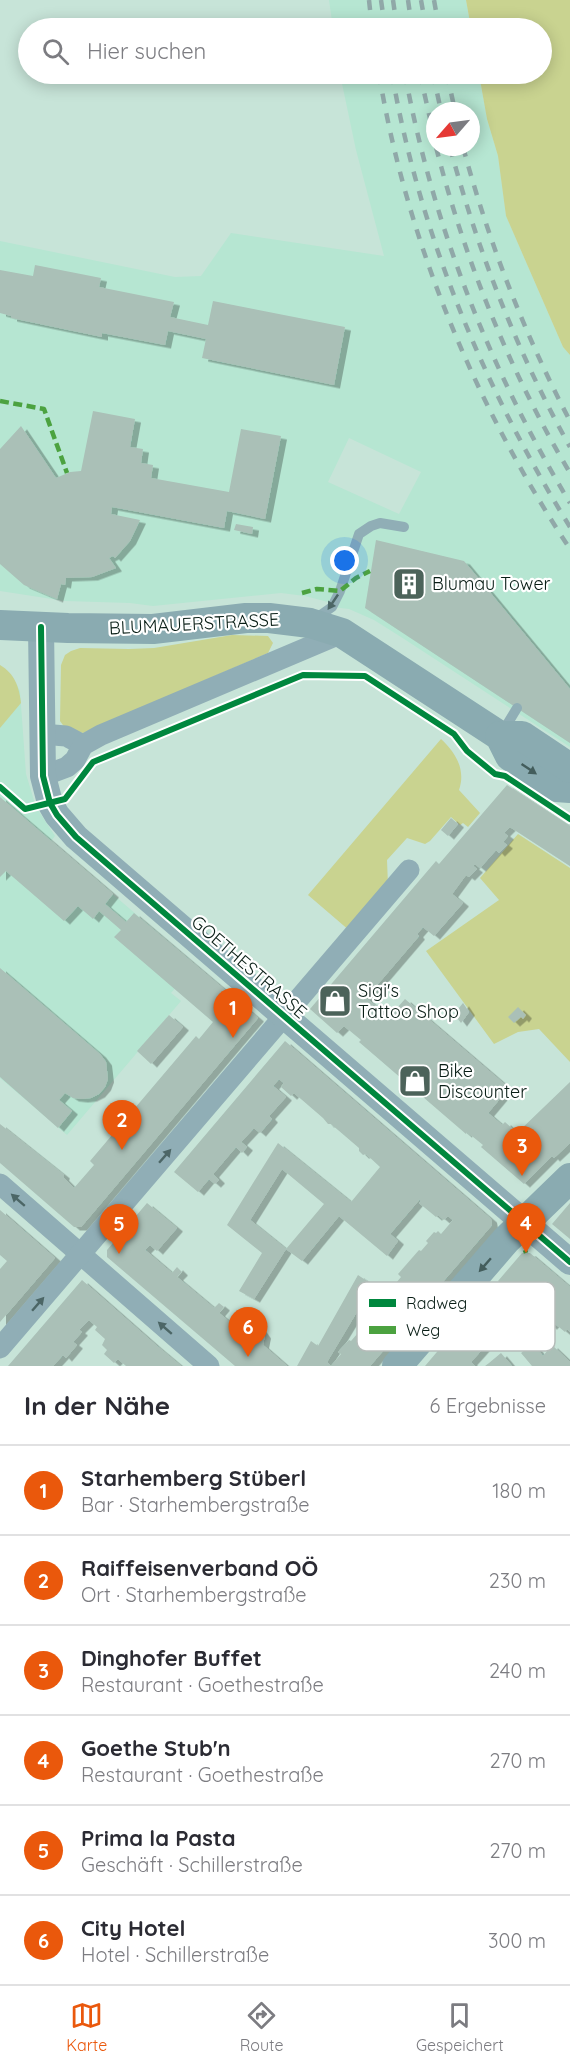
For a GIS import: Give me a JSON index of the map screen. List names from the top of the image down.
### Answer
{
  "streets": {
    "main road": ["BLUMAUERSTRASSE"],
    "street": ["GOETHESTRASSE"]
  },
  "crossings": [
    ["BLUMAUERSTRASSE", "GOETHESTRASSE"]
  ],
  "places": {
    "building": ["Blumau Tower"],
    "shop": ["Sigi's Tattoo Shop", "Bike Discounter"]
  },
  "legend": ["Radweg", "Weg"],
  "north": "bottom left",
  "page": {
    "search": "Hier suchen",
    "pins": [
      "1",
      "2",
      "3",
      "4",
      "5",
      "6"
    ],
    "heading": ["In der Nähe", "6 Ergebnisse"],
    "list": [
      {
        "mark": "1",
        "name": "Starhemberg Stüberl",
        "note": "Bar · Starhembergstraße",
        "value": "180 m"
      },
      {
        "mark": "2",
        "name": "Raiffeisenverband OÖ",
        "note": "Ort · Starhembergstraße",
        "value": "230 m"
      },
      {
        "mark": "3",
        "name": "Dinghofer Buffet",
        "note": "Restaurant · Goethestraße",
        "value": "240 m"
      },
      {
        "mark": "4",
        "name": "Goethe Stub'n",
        "note": "Restaurant · Goethestraße",
        "value": "270 m"
      },
      {
        "mark": "5",
        "name": "Prima la Pasta",
        "note": "Geschäft · Schillerstraße",
        "value": "270 m"
      },
      {
        "mark": "6",
        "name": "City Hotel",
        "note": "Hotel · Schillerstraße",
        "value": "300 m"
      }
    ],
    "nav": ["Karte", "Route", "Gespeichert"]
  }
}
